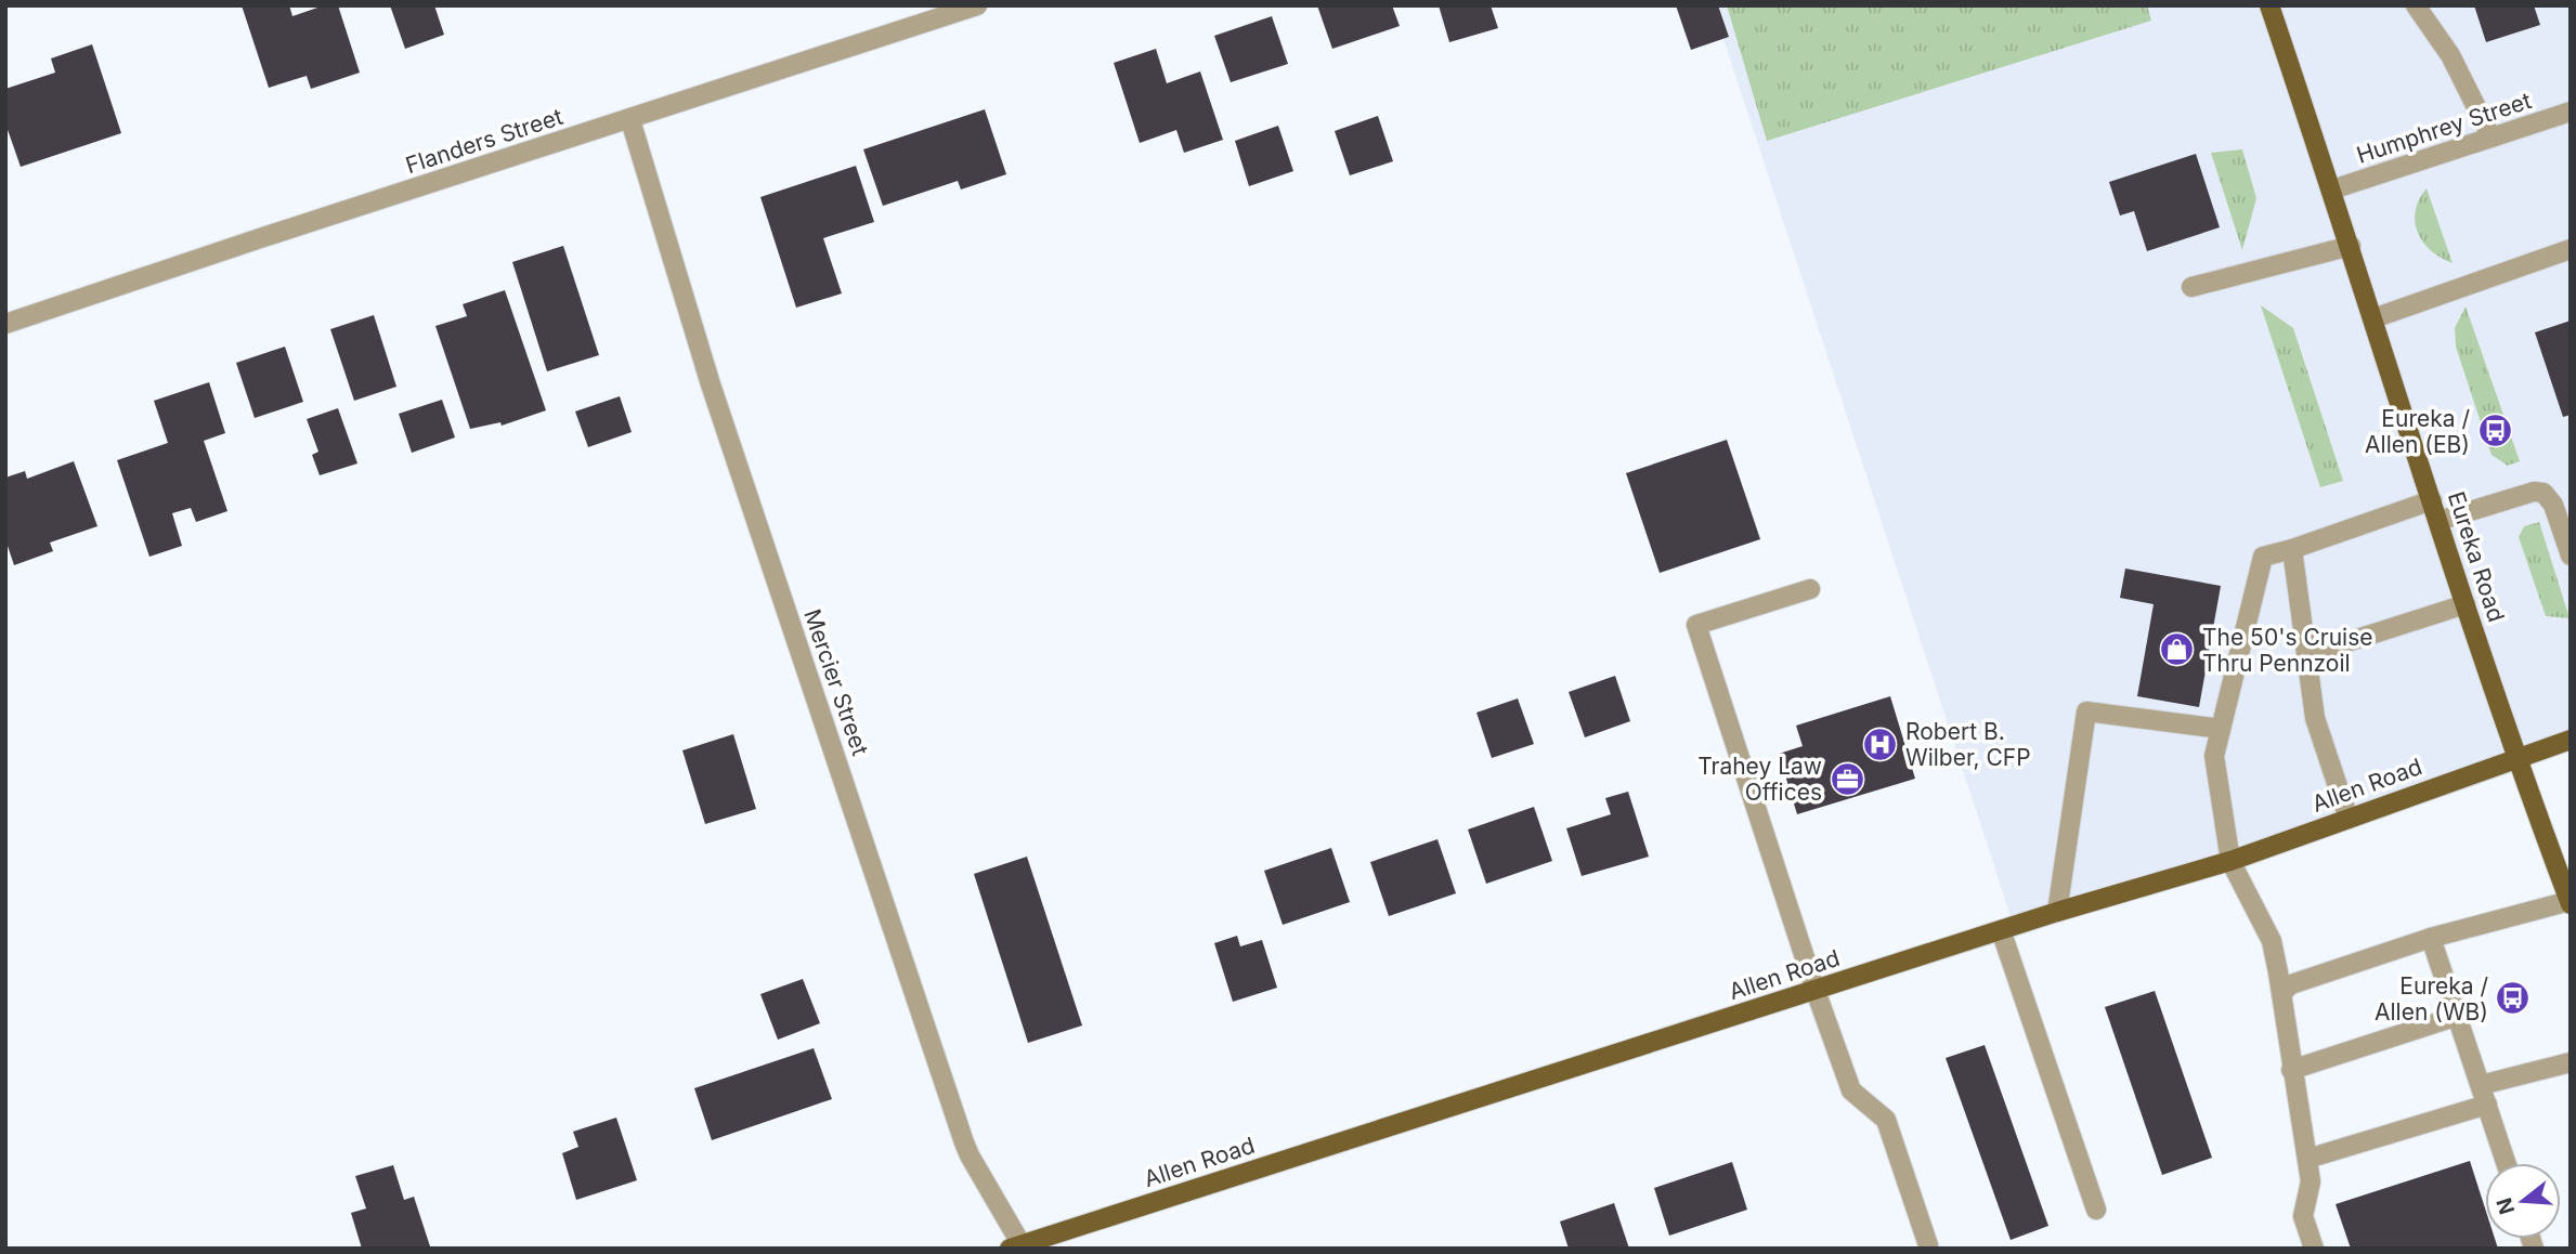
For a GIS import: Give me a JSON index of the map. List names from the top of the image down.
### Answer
{
  "streets": {
    "main road": ["Eureka Road", "Allen Road"],
    "street": ["Humphrey Street", "Flanders Street", "Mercier Street"]
  },
  "crossings": [
    ["Humphrey Street", "Eureka Road"],
    ["Flanders Street", "Mercier Street"],
    ["Eureka Road", "Allen Road"],
    ["Mercier Street", "Allen Road"]
  ],
  "places": {
    "bus stop": ["Eureka / Allen (EB)", "Eureka / Allen (WB)"],
    "shop": ["The 50's Cruise Thru Pennzoil"],
    "hospital": ["Robert B. Wilber, CFP"],
    "office": ["Trahey Law Offices"]
  },
  "north": "left"
}
